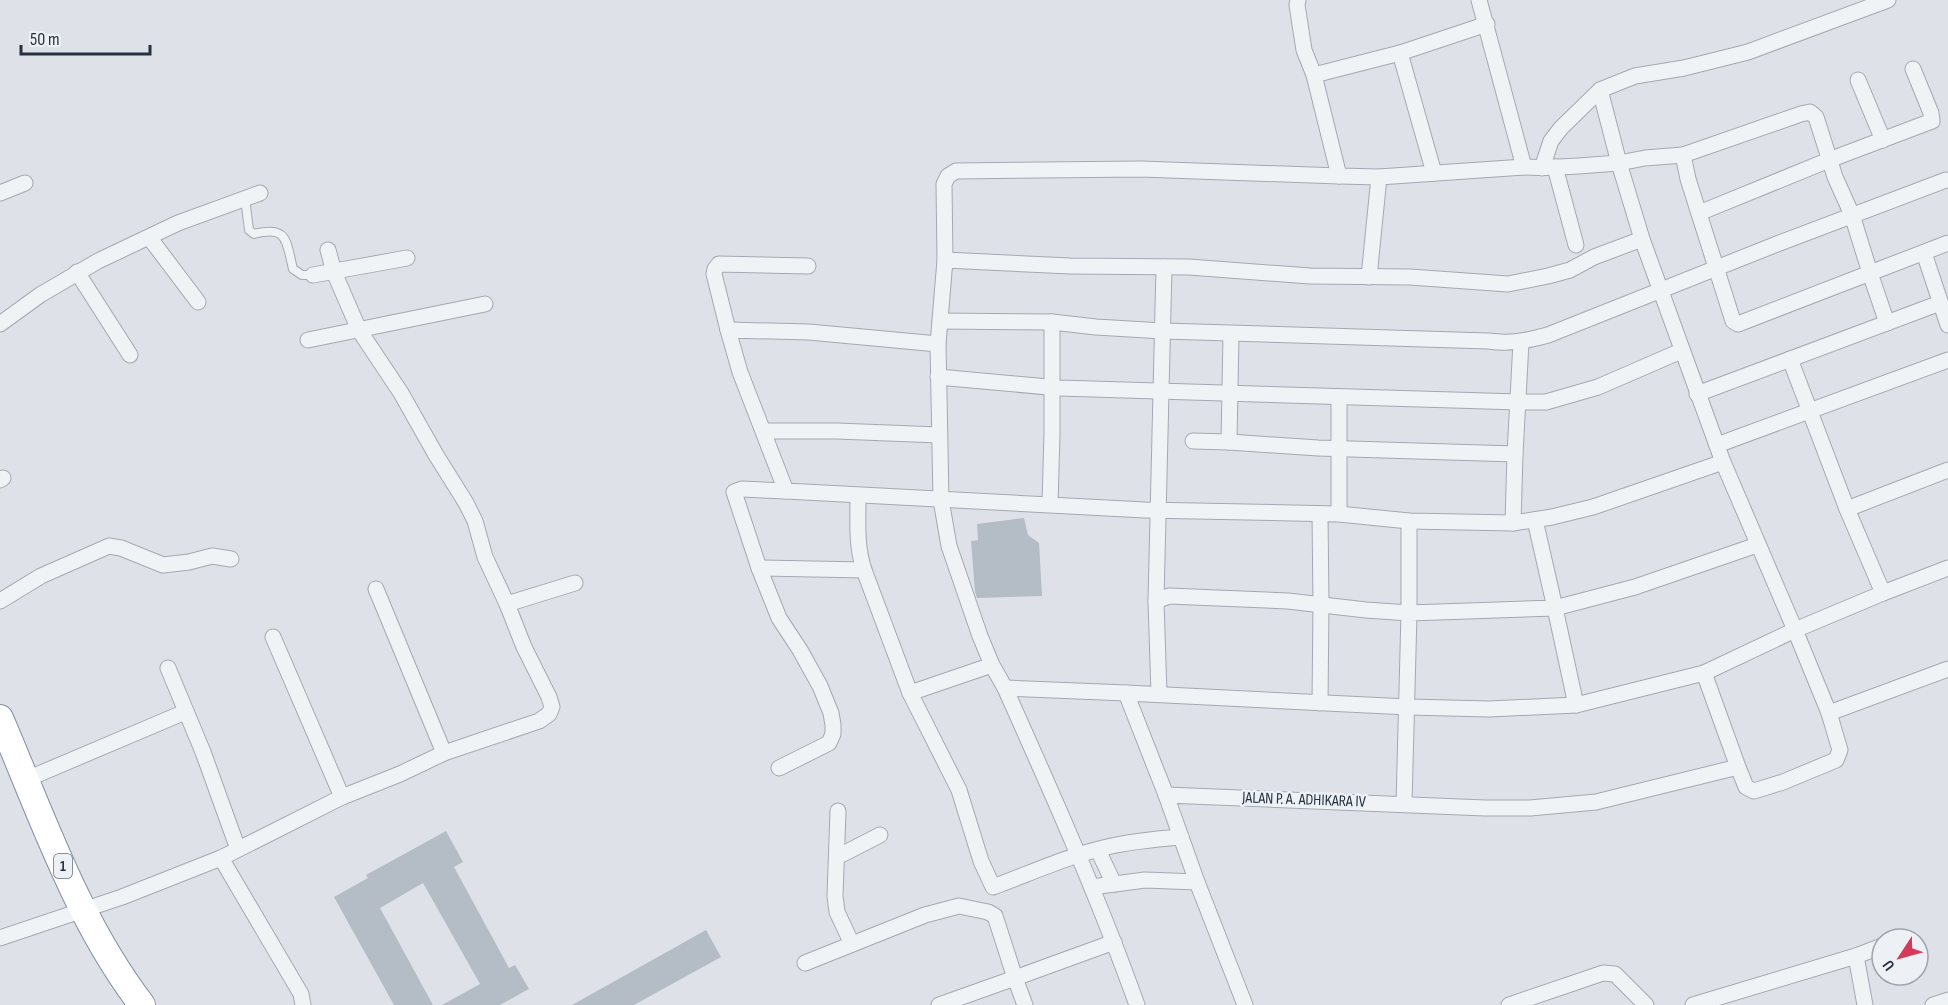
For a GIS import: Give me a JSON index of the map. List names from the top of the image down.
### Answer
{
  "streets": {
    "highway": ["1"],
    "street": ["JALAN P. A. ADHIKARA IV"]
  },
  "scale_bar": "50 m",
  "north": "bottom left"
}
